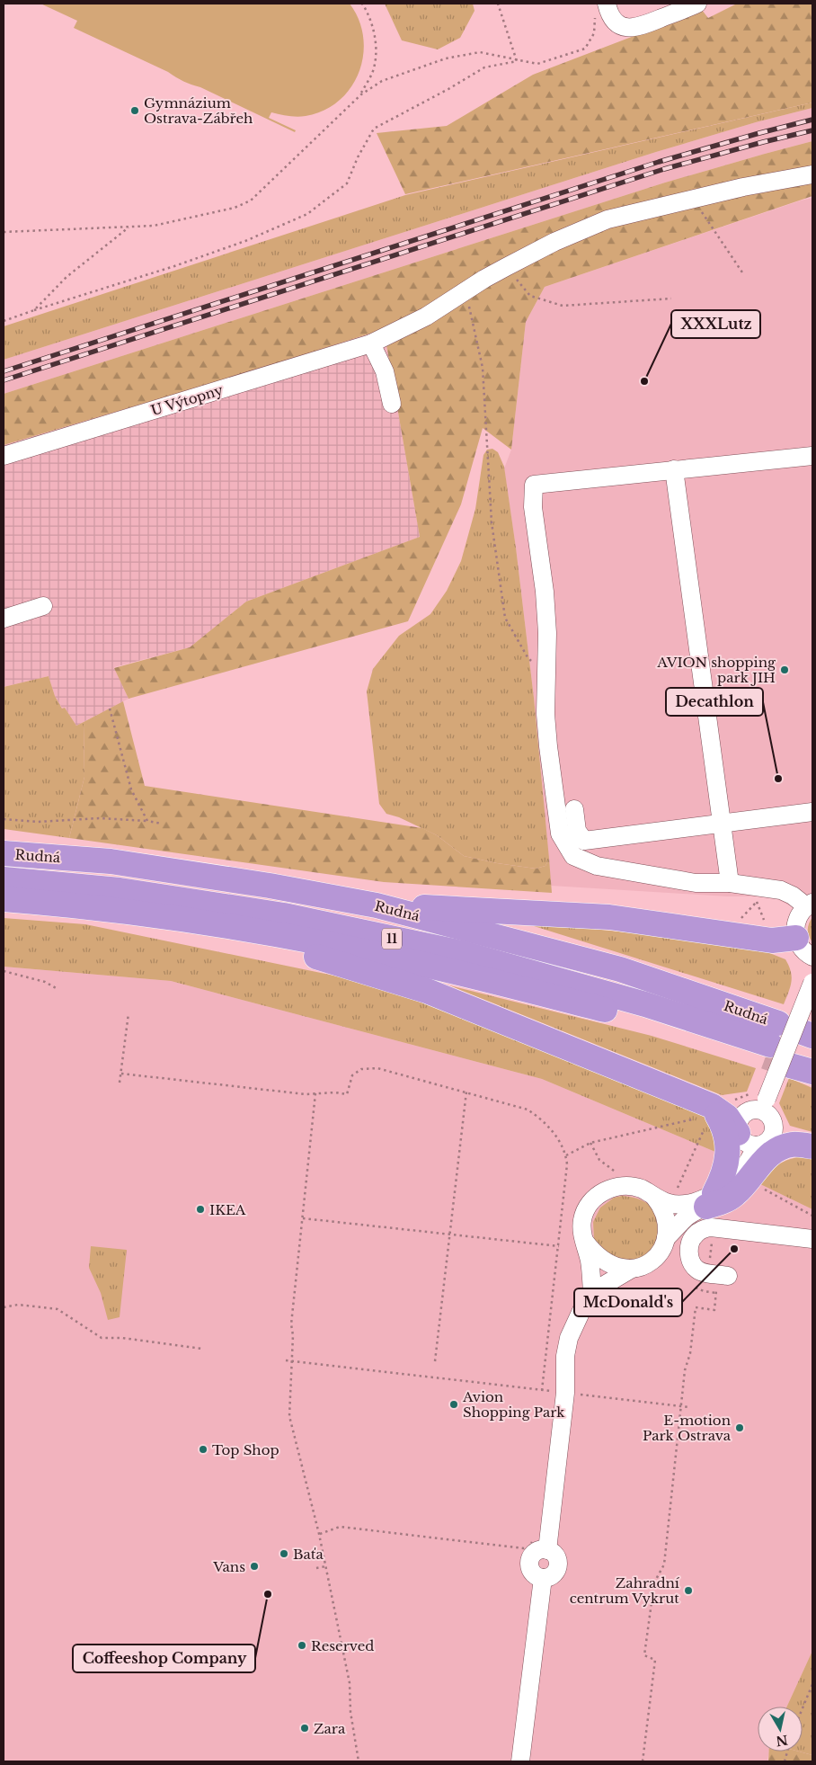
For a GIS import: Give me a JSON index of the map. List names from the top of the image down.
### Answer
{
  "streets": {
    "highway": ["Rudná", "11"],
    "street": ["U Výtopny"]
  },
  "places": [
    "Gymnázium Ostrava-Zábřeh",
    "XXXLutz",
    "AVION shopping park JIH",
    "Decathlon",
    "IKEA",
    "McDonald's",
    "Avion Shopping Park",
    "E-motion Park Ostrava",
    "Top Shop",
    "Baťa",
    "Vans",
    "Zahradní centrum Vykrut",
    "Coffeeshop Company",
    "Reserved",
    "Zara"
  ],
  "north": "bottom"
}
